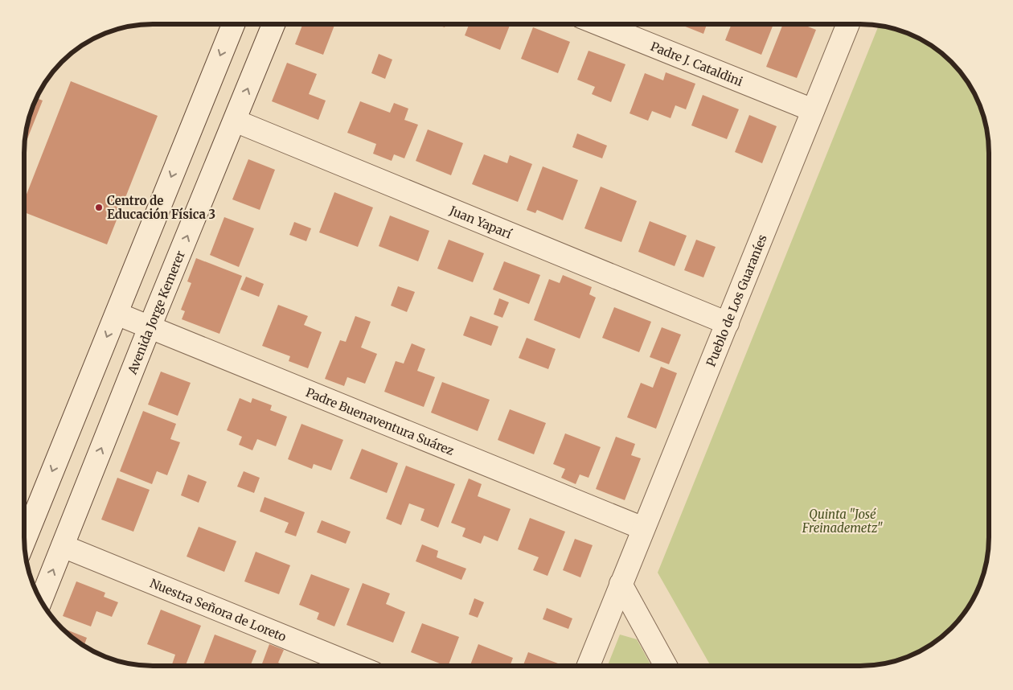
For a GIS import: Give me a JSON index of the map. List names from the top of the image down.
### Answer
{
  "streets": {
    "street": [
      "Padre J. Cataldini",
      "Juan Yaparí",
      "Pueblo de Los Guaraníes",
      "Avenida Jorge Kemerer",
      "Padre Buenaventura Suárez",
      "Nuestra Señora de Loreto"
    ]
  },
  "crossings": [
    ["Padre J. Cataldini", "Pueblo de Los Guaraníes"],
    ["Juan Yaparí", "Pueblo de Los Guaraníes"],
    ["Juan Yaparí", "Avenida Jorge Kemerer"],
    ["Pueblo de Los Guaraníes", "Padre Buenaventura Suárez"],
    ["Avenida Jorge Kemerer", "Padre Buenaventura Suárez"],
    ["Avenida Jorge Kemerer", "Nuestra Señora de Loreto"]
  ],
  "parks": ["Quinta \"José Freinademetz\""],
  "places": ["Centro de Educación Física 3"]
}
